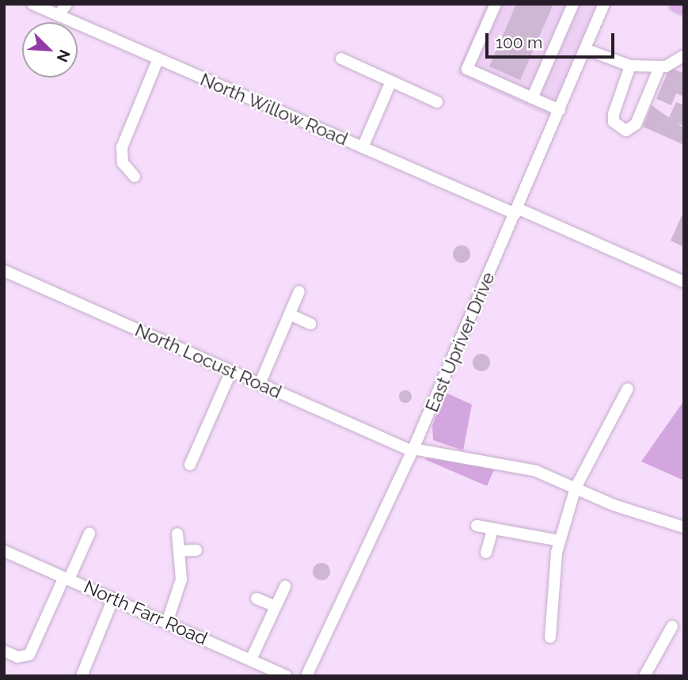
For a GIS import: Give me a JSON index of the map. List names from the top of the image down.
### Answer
{
  "streets": {
    "street": [
      "North Willow Road",
      "East Upriver Drive",
      "North Locust Road",
      "North Farr Road"
    ]
  },
  "crossings": [
    ["North Willow Road", "East Upriver Drive"],
    ["East Upriver Drive", "North Locust Road"]
  ],
  "scale_bar": "100 m",
  "north": "bottom right"
}
